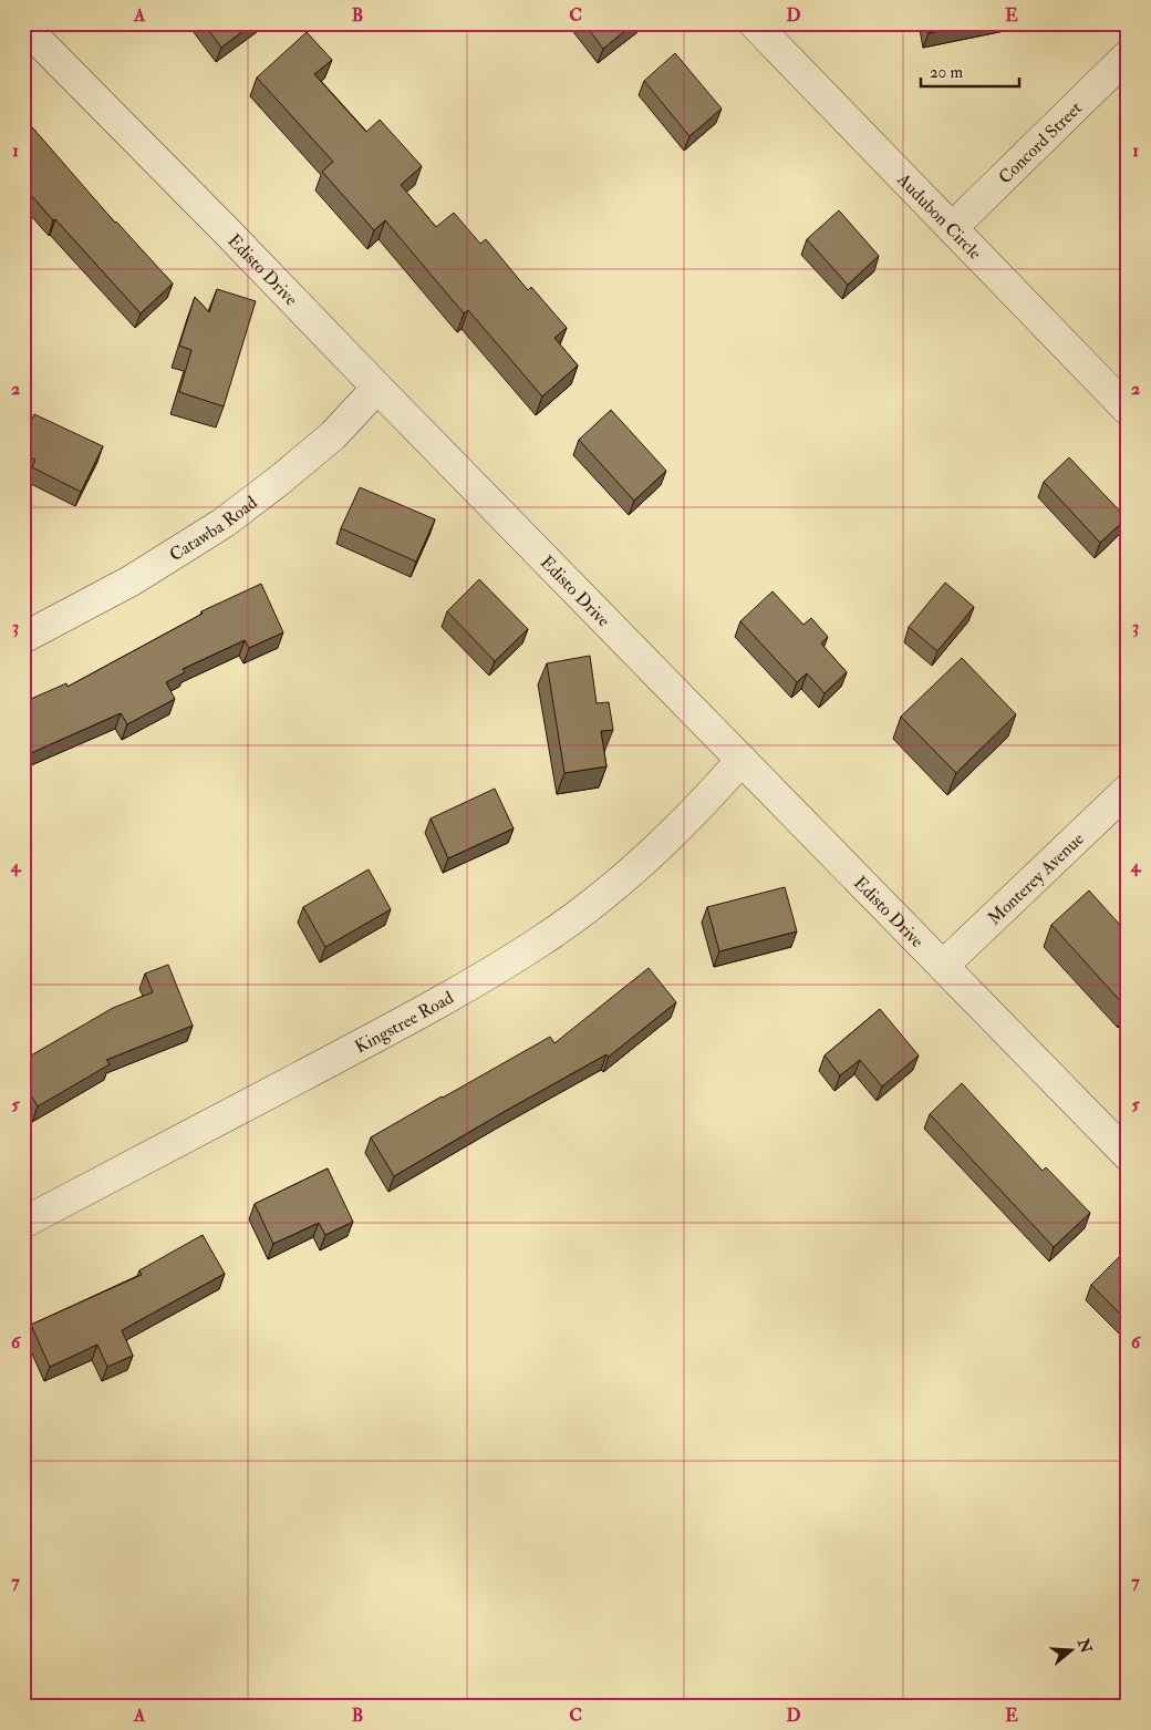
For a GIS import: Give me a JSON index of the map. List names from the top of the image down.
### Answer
{
  "streets": {
    "street": [
      "Concord Street",
      "Audubon Circle",
      "Edisto Drive",
      "Catawba Road",
      "Monterey Avenue",
      "Kingstree Road"
    ]
  },
  "crossings": [
    ["Concord Street", "Audubon Circle"],
    ["Edisto Drive", "Catawba Road"],
    ["Edisto Drive", "Monterey Avenue"],
    ["Edisto Drive", "Kingstree Road"]
  ],
  "scale_bar": "20 m",
  "north": "right",
  "grid": {
    "columns": [
      "A",
      "B",
      "C",
      "D",
      "E"
    ],
    "rows": [
      "1",
      "2",
      "3",
      "4",
      "5",
      "6",
      "7"
    ]
  }
}
